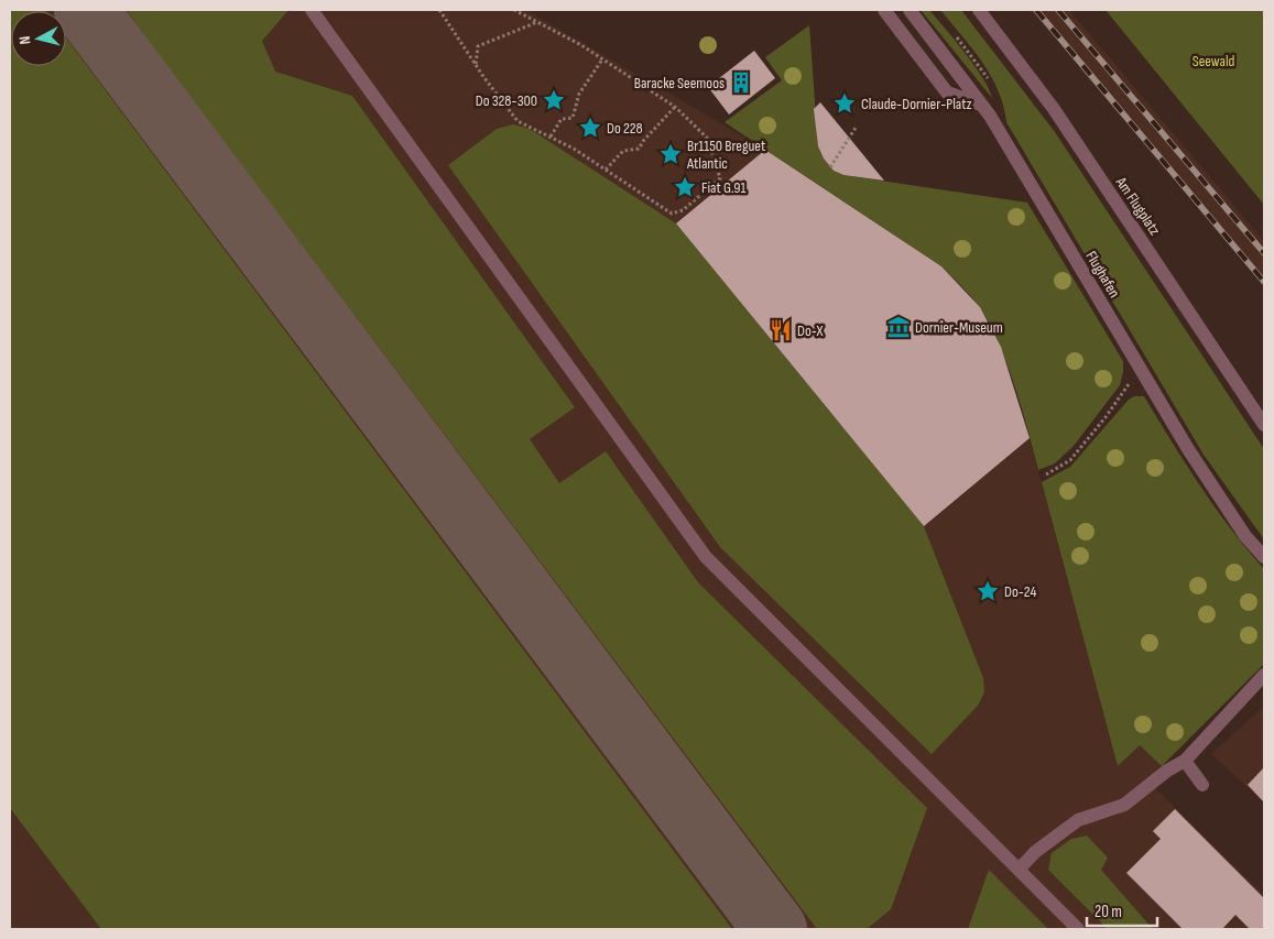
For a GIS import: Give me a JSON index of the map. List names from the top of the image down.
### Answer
{
  "streets": {
    "street": ["Am Flugplatz", "Flughafen"]
  },
  "parks": ["Seewald"],
  "places": {
    "building": ["Baracke Seemoos"],
    "place": [
      "Do 328-300",
      "Claude-Dornier-Platz",
      "Do 228",
      "Br1150 Breguet Atlantic",
      "Fiat G.91",
      "Do-24"
    ],
    "museum": ["Dornier-Museum"],
    "restaurant": ["Do-X"]
  },
  "scale_bar": "20 m",
  "north": "left"
}
